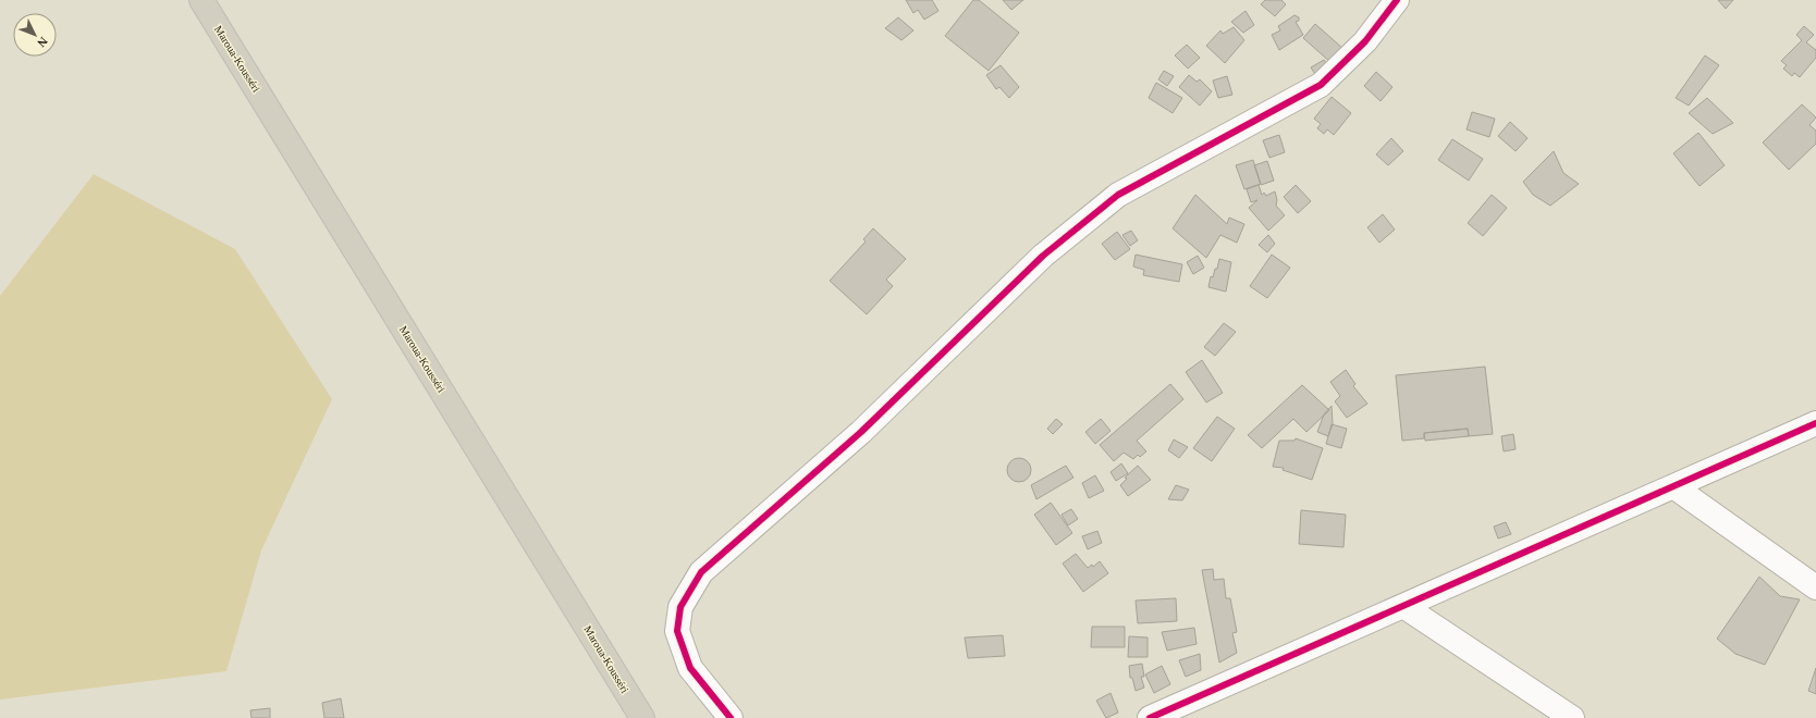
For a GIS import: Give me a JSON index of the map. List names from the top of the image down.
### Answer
{
  "streets": {
    "highway": ["Maroua-Kousséri"]
  },
  "north": "bottom right"
}
